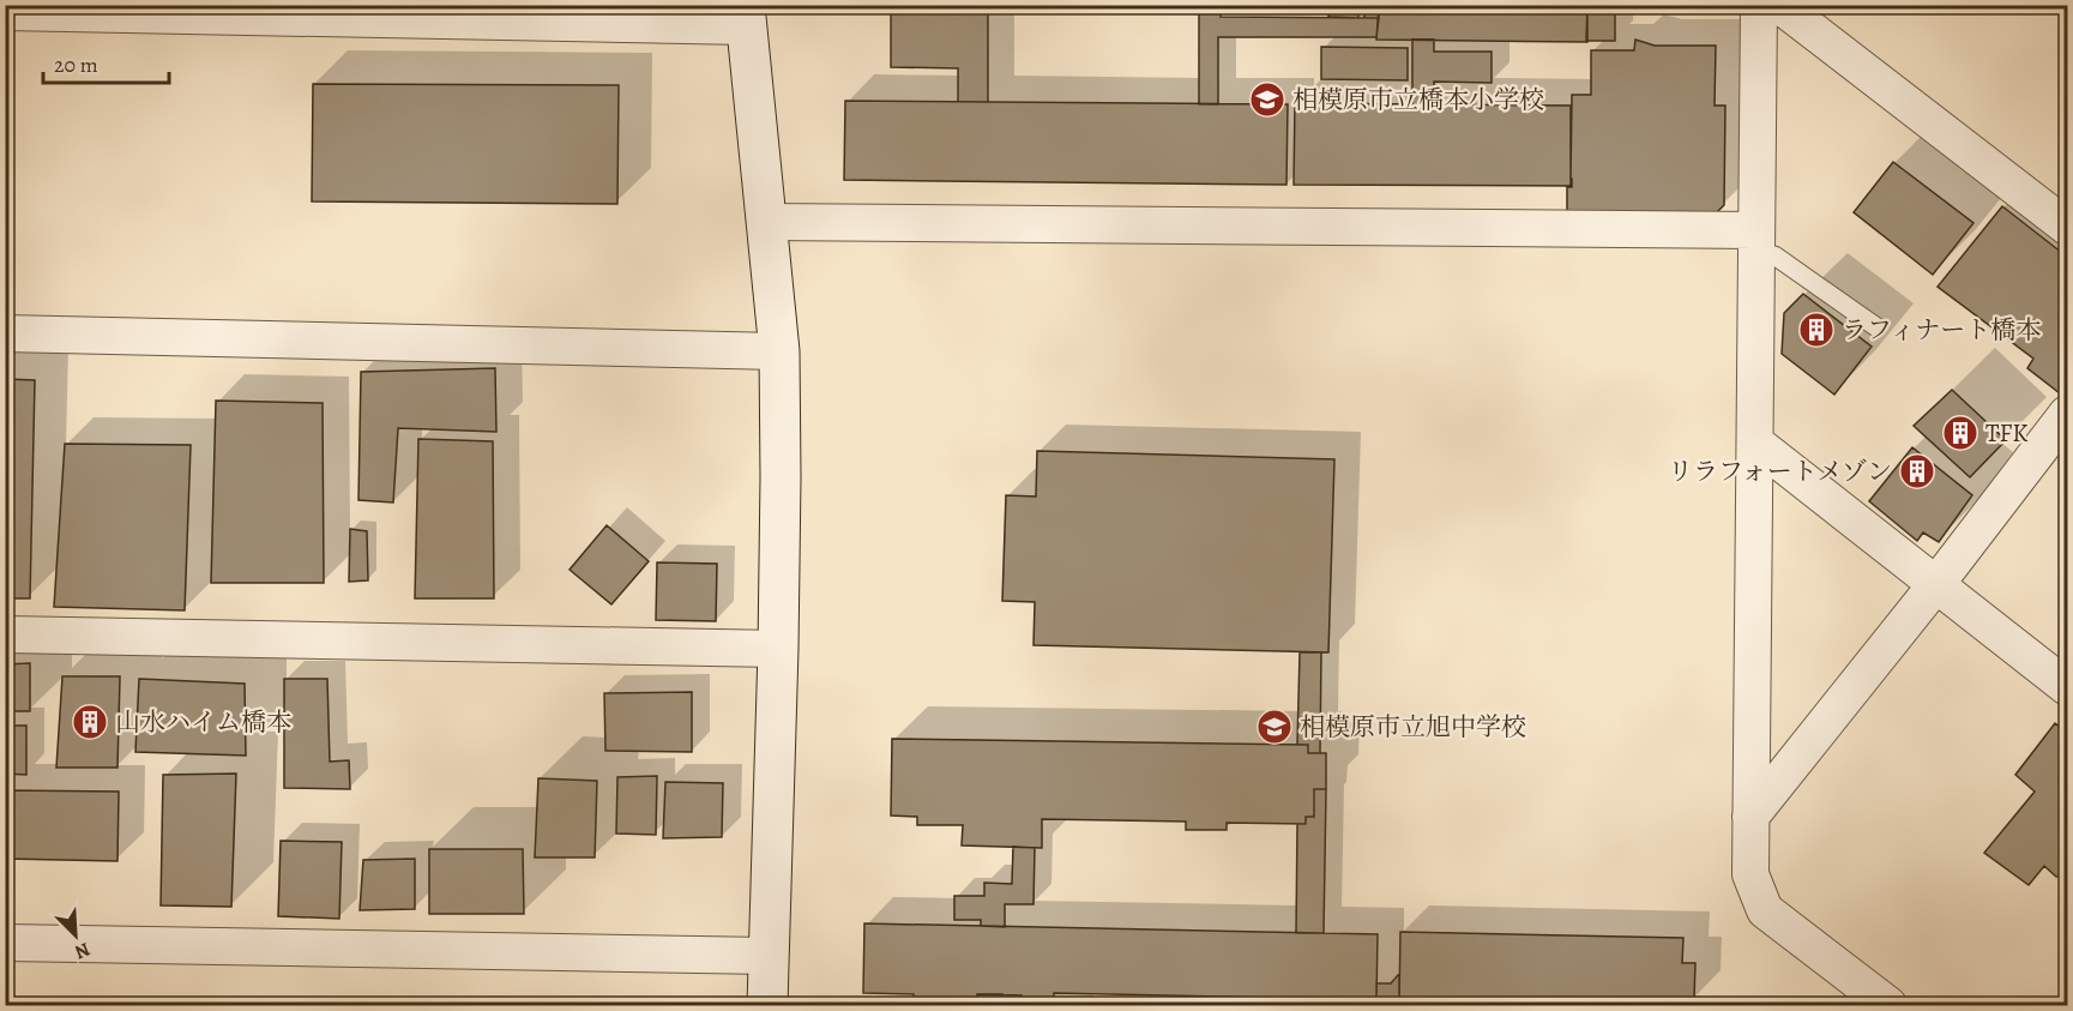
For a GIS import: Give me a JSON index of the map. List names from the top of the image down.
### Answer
{
  "places": {
    "school or university": ["相模原市立橋本小学校", "相模原市立旭中学校"],
    "building": [
      "ラフィナート橋本",
      "TFK",
      "リラフォートメゾン",
      "山水ハイム橋本"
    ]
  },
  "scale_bar": "20 m",
  "north": "bottom right"
}
